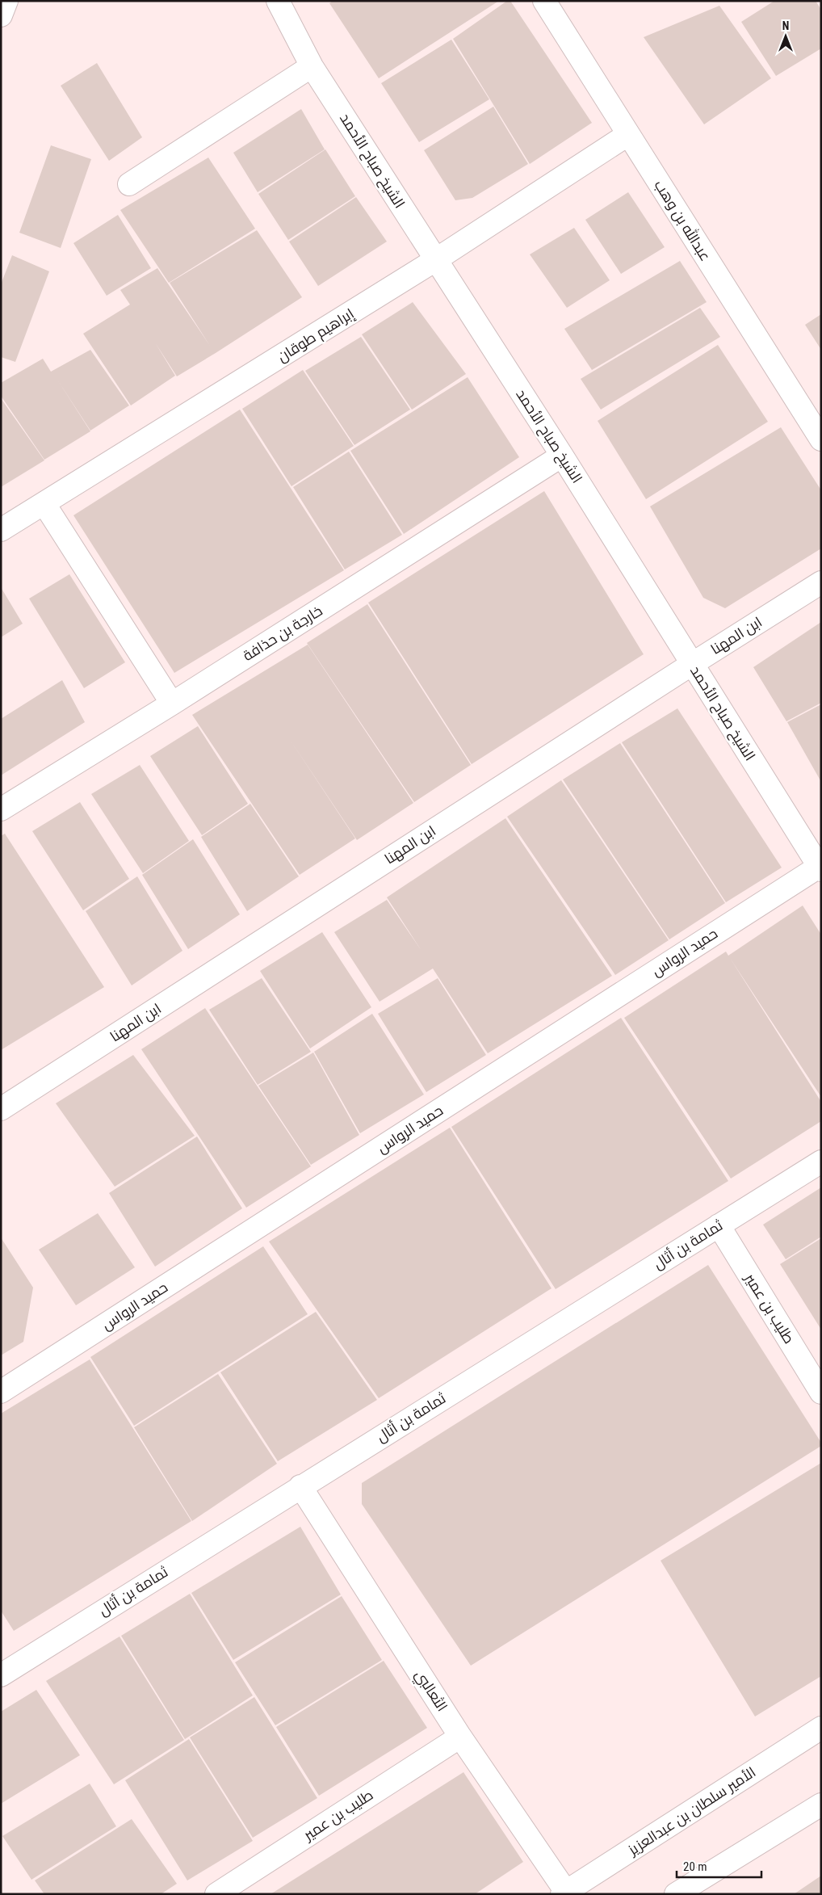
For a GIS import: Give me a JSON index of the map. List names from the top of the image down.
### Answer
{
  "streets": {
    "street": [
      "الشيخ صباح الأحمد",
      "عبدالله بن وهب",
      "إبراهيم طوقان",
      "خارجة بن حذافة",
      "ابن المهنا",
      "حميد الرواس",
      "ثمامة بن أثال",
      "طليب بن عمير",
      "الثعالبي",
      "الأمير سلطان بن عبدالعزيز"
    ]
  },
  "crossings": [
    ["الشيخ صباح الأحمد", "إبراهيم طوقان"],
    ["الشيخ صباح الأحمد", "خارجة بن حذافة"],
    ["الشيخ صباح الأحمد", "ابن المهنا"],
    ["الشيخ صباح الأحمد", "حميد الرواس"],
    ["عبدالله بن وهب", "إبراهيم طوقان"],
    ["ثمامة بن أثال", "طليب بن عمير"],
    ["ثمامة بن أثال", "الثعالبي"],
    ["طليب بن عمير", "الثعالبي"],
    ["الثعالبي", "الأمير سلطان بن عبدالعزيز"]
  ],
  "scale_bar": "20 m",
  "north": "top"
}
